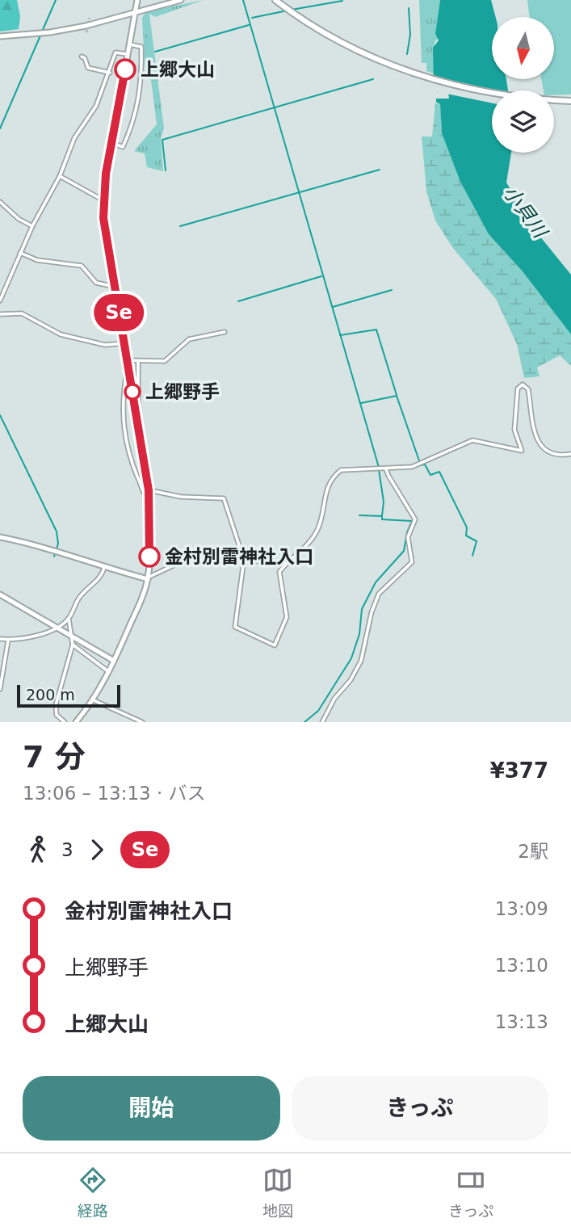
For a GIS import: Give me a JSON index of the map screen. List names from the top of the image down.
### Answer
{
  "water": ["小貝川"],
  "places": ["上郷大山", "上郷野手", "金村別雷神社入口"],
  "lines": ["bus line Se"],
  "scale_bar": "200 m",
  "north": "bottom",
  "page": {
    "on_map": "Se",
    "scale": "200 m",
    "heading": ["7 分", "13:06 – 13:13 · バス", "¥377"],
    "legs": ["3", "Se", "2駅"],
    "list": [
      {
        "name": "金村別雷神社入口",
        "value": "13:09"
      },
      {
        "name": "上郷野手",
        "value": "13:10"
      },
      {
        "name": "上郷大山",
        "value": "13:13"
      }
    ],
    "buttons": ["開始", "きっぷ"],
    "tabs": ["経路", "地図", "きっぷ"]
  }
}
